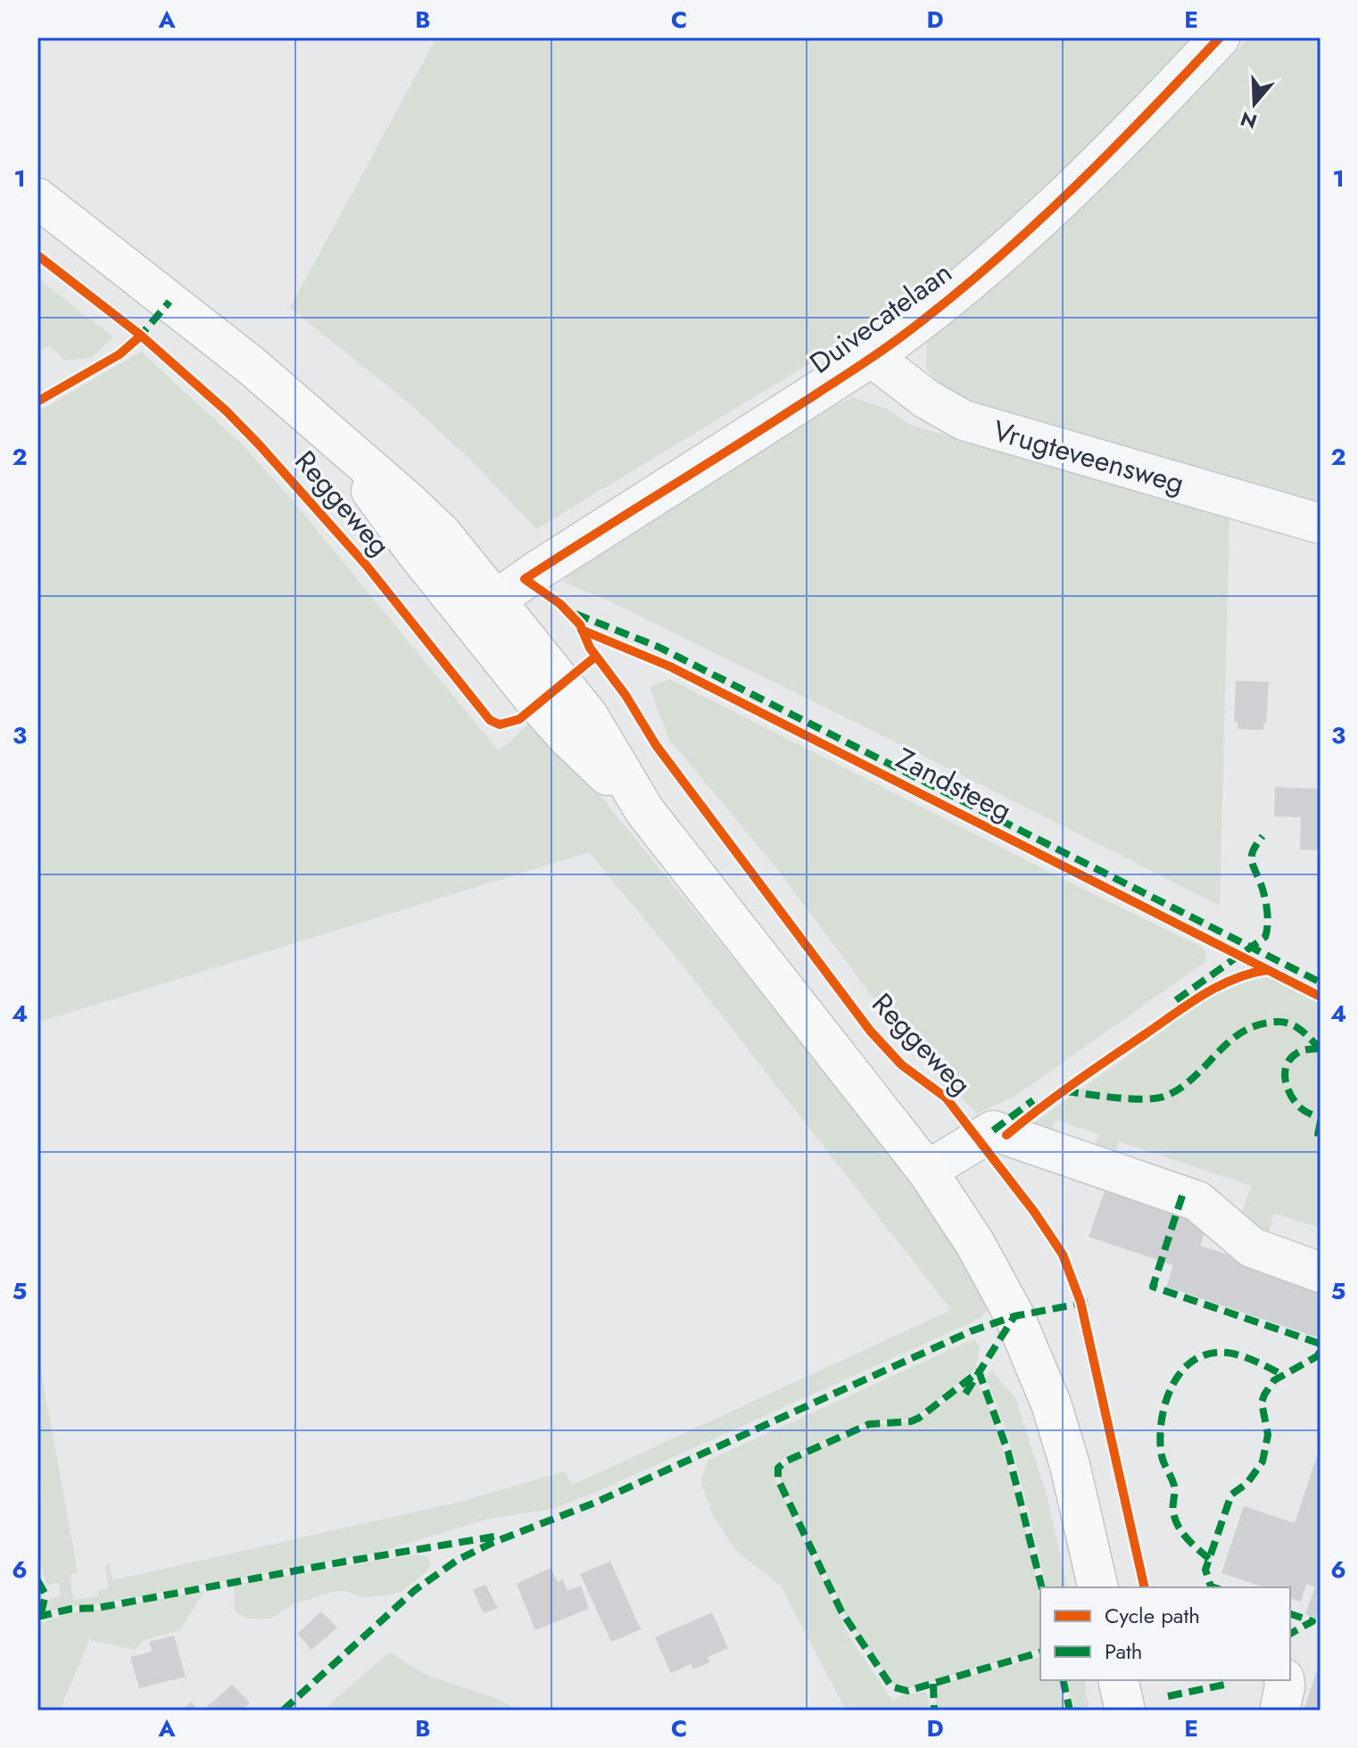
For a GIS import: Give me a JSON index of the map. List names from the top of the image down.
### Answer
{
  "streets": {
    "main road": ["Reggeweg"],
    "street": ["Duivecatelaan", "Vrugteveensweg"],
    "cycle path": ["Zandsteeg"]
  },
  "crossings": [
    ["Duivecatelaan", "Vrugteveensweg"],
    ["Duivecatelaan", "Reggeweg"]
  ],
  "legend": ["Cycle path", "Path"],
  "north": "bottom",
  "grid": {
    "columns": [
      "A",
      "B",
      "C",
      "D",
      "E"
    ],
    "rows": [
      "1",
      "2",
      "3",
      "4",
      "5",
      "6"
    ]
  }
}
